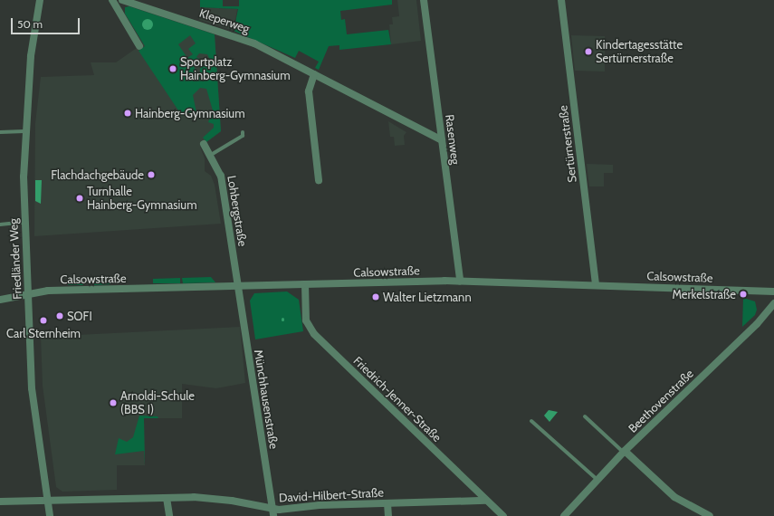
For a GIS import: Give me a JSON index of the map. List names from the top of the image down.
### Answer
{
  "streets": {
    "street": [
      "Kleperweg",
      "Rasenweg",
      "Sertürnerstraße",
      "Lohbergstraße",
      "Friedländer Weg",
      "Calsowstraße",
      "Münchhausenstraße",
      "Friedrich-Jenner-Straße",
      "Beethovenstraße",
      "David-Hilbert-Straße"
    ]
  },
  "crossings": [
    ["Kleperweg", "Rasenweg"],
    ["Rasenweg", "Calsowstraße"],
    ["Sertürnerstraße", "Calsowstraße"],
    ["Lohbergstraße", "Calsowstraße"],
    ["Lohbergstraße", "Münchhausenstraße"],
    ["Friedländer Weg", "Calsowstraße"],
    ["Friedländer Weg", "David-Hilbert-Straße"],
    ["Calsowstraße", "Münchhausenstraße"],
    ["Calsowstraße", "Friedrich-Jenner-Straße"],
    ["Münchhausenstraße", "David-Hilbert-Straße"],
    ["Friedrich-Jenner-Straße", "David-Hilbert-Straße"]
  ],
  "places": [
    "Kindertagesstätte Sertürnerstraße",
    "Sportplatz Hainberg-Gymnasium",
    "Hainberg-Gymnasium",
    "Flachdachgebäude",
    "Turnhalle Hainberg-Gymnasium",
    "Merkelstraße",
    "Walter Lietzmann",
    "SOFI",
    "Carl Sternheim",
    "Arnoldi-Schule (BBS I)"
  ],
  "scale_bar": "50 m"
}
